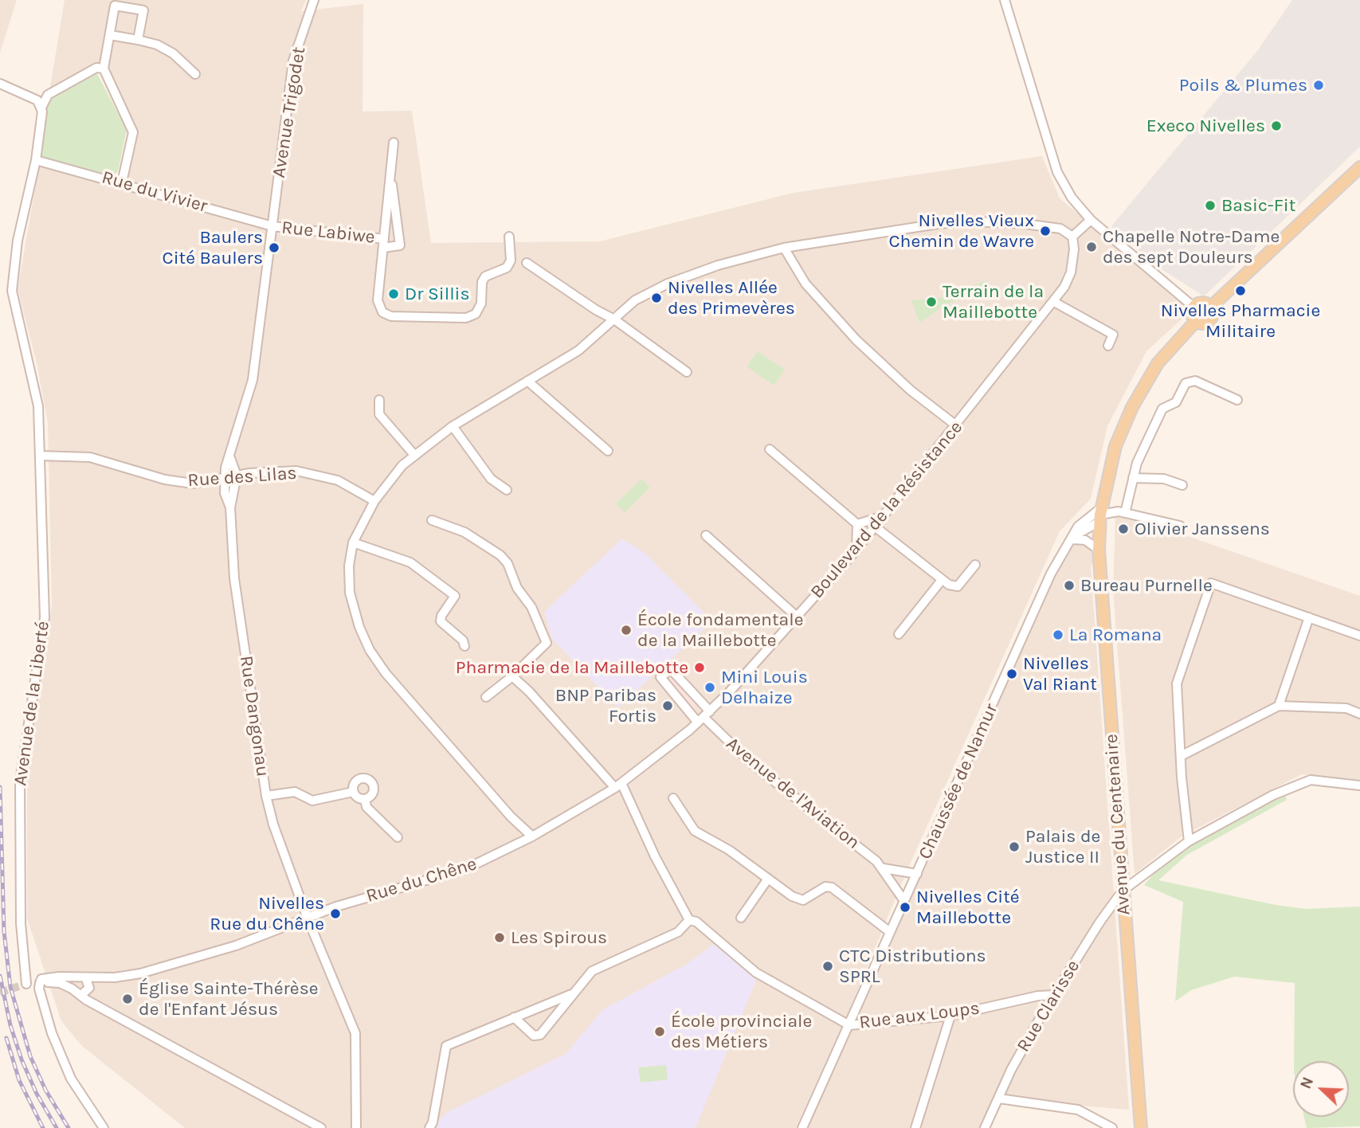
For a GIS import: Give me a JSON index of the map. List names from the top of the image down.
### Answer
{
  "streets": {
    "main road": ["Avenue du Centenaire"],
    "street": [
      "Avenue Trigodet",
      "Rue du Vivier",
      "Rue Labiwe",
      "Rue des Lilas",
      "Boulevard de la Résistance",
      "Avenue de la Liberté",
      "Rue Dangonau",
      "Chaussée de Namur",
      "Avenue de l'Aviation",
      "Rue du Chêne",
      "Rue Clarisse",
      "Rue aux Loups"
    ]
  },
  "crossings": [
    ["Avenue Trigodet", "Rue du Vivier"],
    ["Avenue Trigodet", "Rue Labiwe"],
    ["Avenue Trigodet", "Rue des Lilas"],
    ["Avenue Trigodet", "Rue Dangonau"],
    ["Rue du Vivier", "Rue Labiwe"],
    ["Rue du Vivier", "Avenue de la Liberté"],
    ["Rue des Lilas", "Avenue de la Liberté"],
    ["Rue des Lilas", "Rue Dangonau"],
    ["Boulevard de la Résistance", "Avenue de l'Aviation"],
    ["Boulevard de la Résistance", "Rue du Chêne"],
    ["Rue Dangonau", "Rue du Chêne"],
    ["Chaussée de Namur", "Avenue de l'Aviation"],
    ["Chaussée de Namur", "Avenue du Centenaire"],
    ["Chaussée de Namur", "Rue aux Loups"],
    ["Avenue du Centenaire", "Rue Clarisse"],
    ["Rue Clarisse", "Rue aux Loups"]
  ],
  "places": [
    "Poils & Plumes",
    "Execo Nivelles",
    "Basic-Fit",
    "Nivelles Vieux Chemin de Wavre",
    "Chapelle Notre-Dame des sept Douleurs",
    "Baulers Cité Baulers",
    "Nivelles Pharmacie Militaire",
    "Dr Sillis",
    "Nivelles Allée des Primevères",
    "Terrain de la Maillebotte",
    "Olivier Janssens",
    "Bureau Purnelle",
    "École fondamentale de la Maillebotte",
    "La Romana",
    "Pharmacie de la Maillebotte",
    "Nivelles Val Riant",
    "Mini Louis Delhaize",
    "BNP Paribas Fortis",
    "Palais de Justice II",
    "Nivelles Cité Maillebotte",
    "Nivelles Rue du Chêne",
    "Les Spirous",
    "CTC Distributions SPRL",
    "Église Sainte-Thérèse de l'Enfant Jésus",
    "École provinciale des Métiers"
  ],
  "north": "top left"
}
